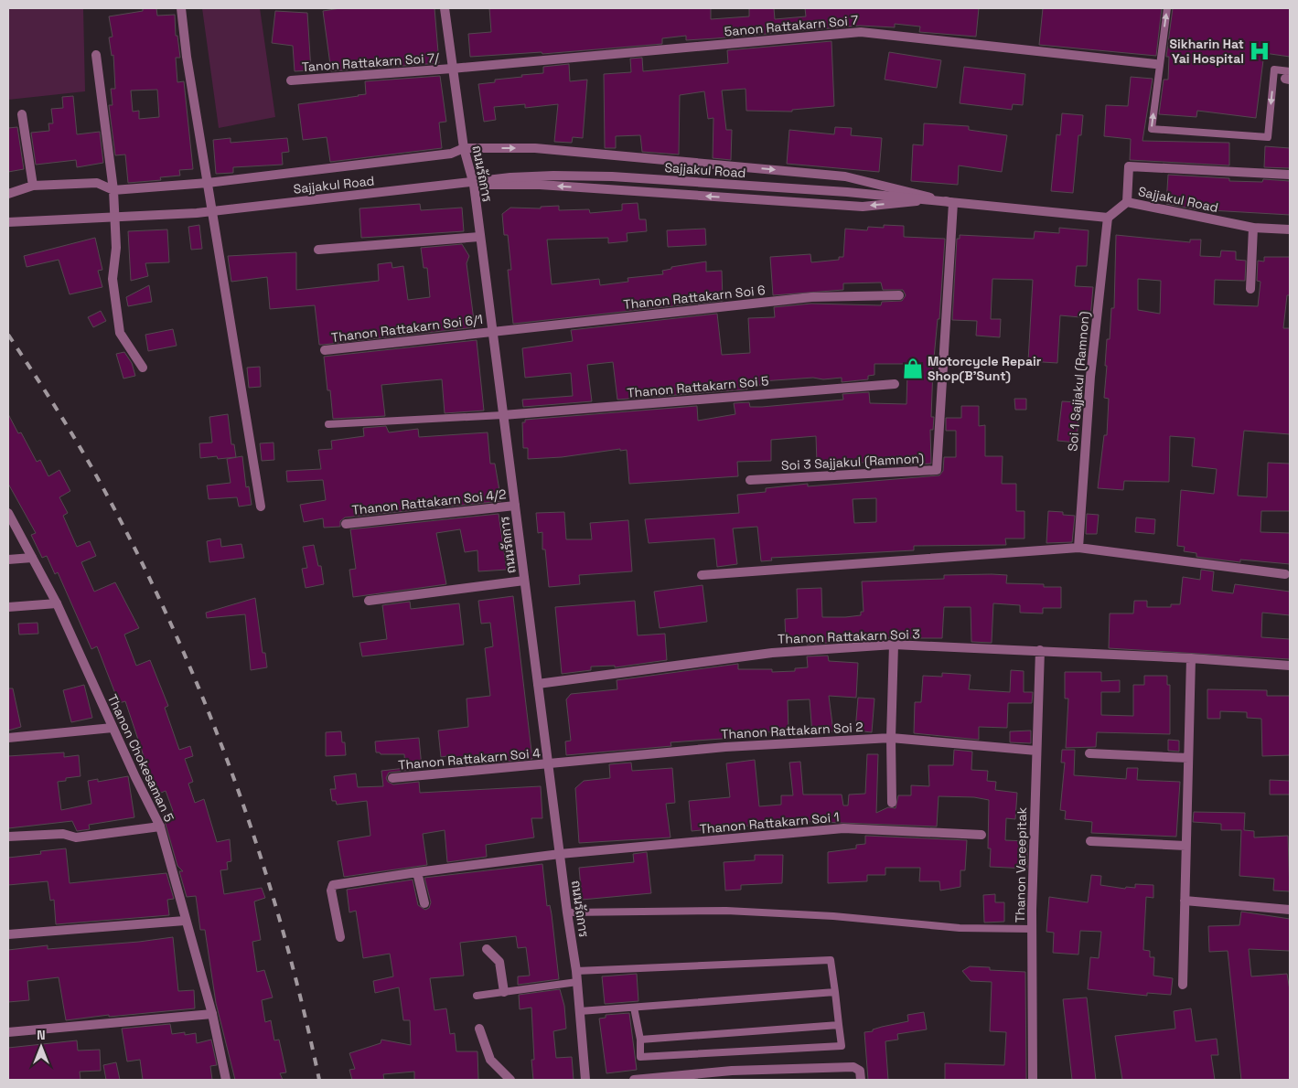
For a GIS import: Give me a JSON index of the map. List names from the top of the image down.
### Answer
{
  "streets": {
    "street": [
      "5anon Rattakarn Soi 7",
      "Tanon Rattakarn Soi 7/",
      "Sajjakul Road",
      "ถนนรัถการ",
      "Thanon Rattakarn Soi 6",
      "Thanon Rattakarn Soi 6/1",
      "Soi 1 Sajjakul (Ramnon)",
      "Thanon Rattakarn Soi 5",
      "Soi 3 Sajjakul (Ramnon)",
      "Thanon Rattakarn Soi 4/2",
      "Thanon Rattakarn Soi 3",
      "Thanon Rattakarn Soi 2",
      "Thanon Chokesaman 5",
      "Thanon Rattakarn Soi 4",
      "Thanon Rattakarn Soi 1",
      "Thanon Vareepitak"
    ]
  },
  "crossings": [
    ["5anon Rattakarn Soi 7", "Tanon Rattakarn Soi 7/"],
    ["5anon Rattakarn Soi 7", "ถนนรัถการ"],
    ["Tanon Rattakarn Soi 7/", "ถนนรัถการ"],
    ["Sajjakul Road", "ถนนรัถการ"],
    ["Sajjakul Road", "Soi 1 Sajjakul (Ramnon)"],
    ["Sajjakul Road", "Soi 3 Sajjakul (Ramnon)"],
    ["ถนนรัถการ", "Thanon Rattakarn Soi 6"],
    ["ถนนรัถการ", "Thanon Rattakarn Soi 6/1"],
    ["ถนนรัถการ", "Thanon Rattakarn Soi 5"],
    ["ถนนรัถการ", "Thanon Rattakarn Soi 4/2"],
    ["ถนนรัถการ", "Thanon Rattakarn Soi 3"],
    ["ถนนรัถการ", "Thanon Rattakarn Soi 2"],
    ["ถนนรัถการ", "Thanon Rattakarn Soi 4"],
    ["ถนนรัถการ", "Thanon Rattakarn Soi 1"],
    ["Thanon Rattakarn Soi 6", "Thanon Rattakarn Soi 6/1"],
    ["Thanon Rattakarn Soi 3", "Thanon Vareepitak"],
    ["Thanon Rattakarn Soi 2", "Thanon Rattakarn Soi 4"],
    ["Thanon Rattakarn Soi 2", "Thanon Vareepitak"]
  ],
  "places": {
    "hospital": ["Sikharin Hat Yai Hospital"],
    "shop": ["Motorcycle Repair Shop(B'Sunt)"]
  },
  "north": "top"
}
